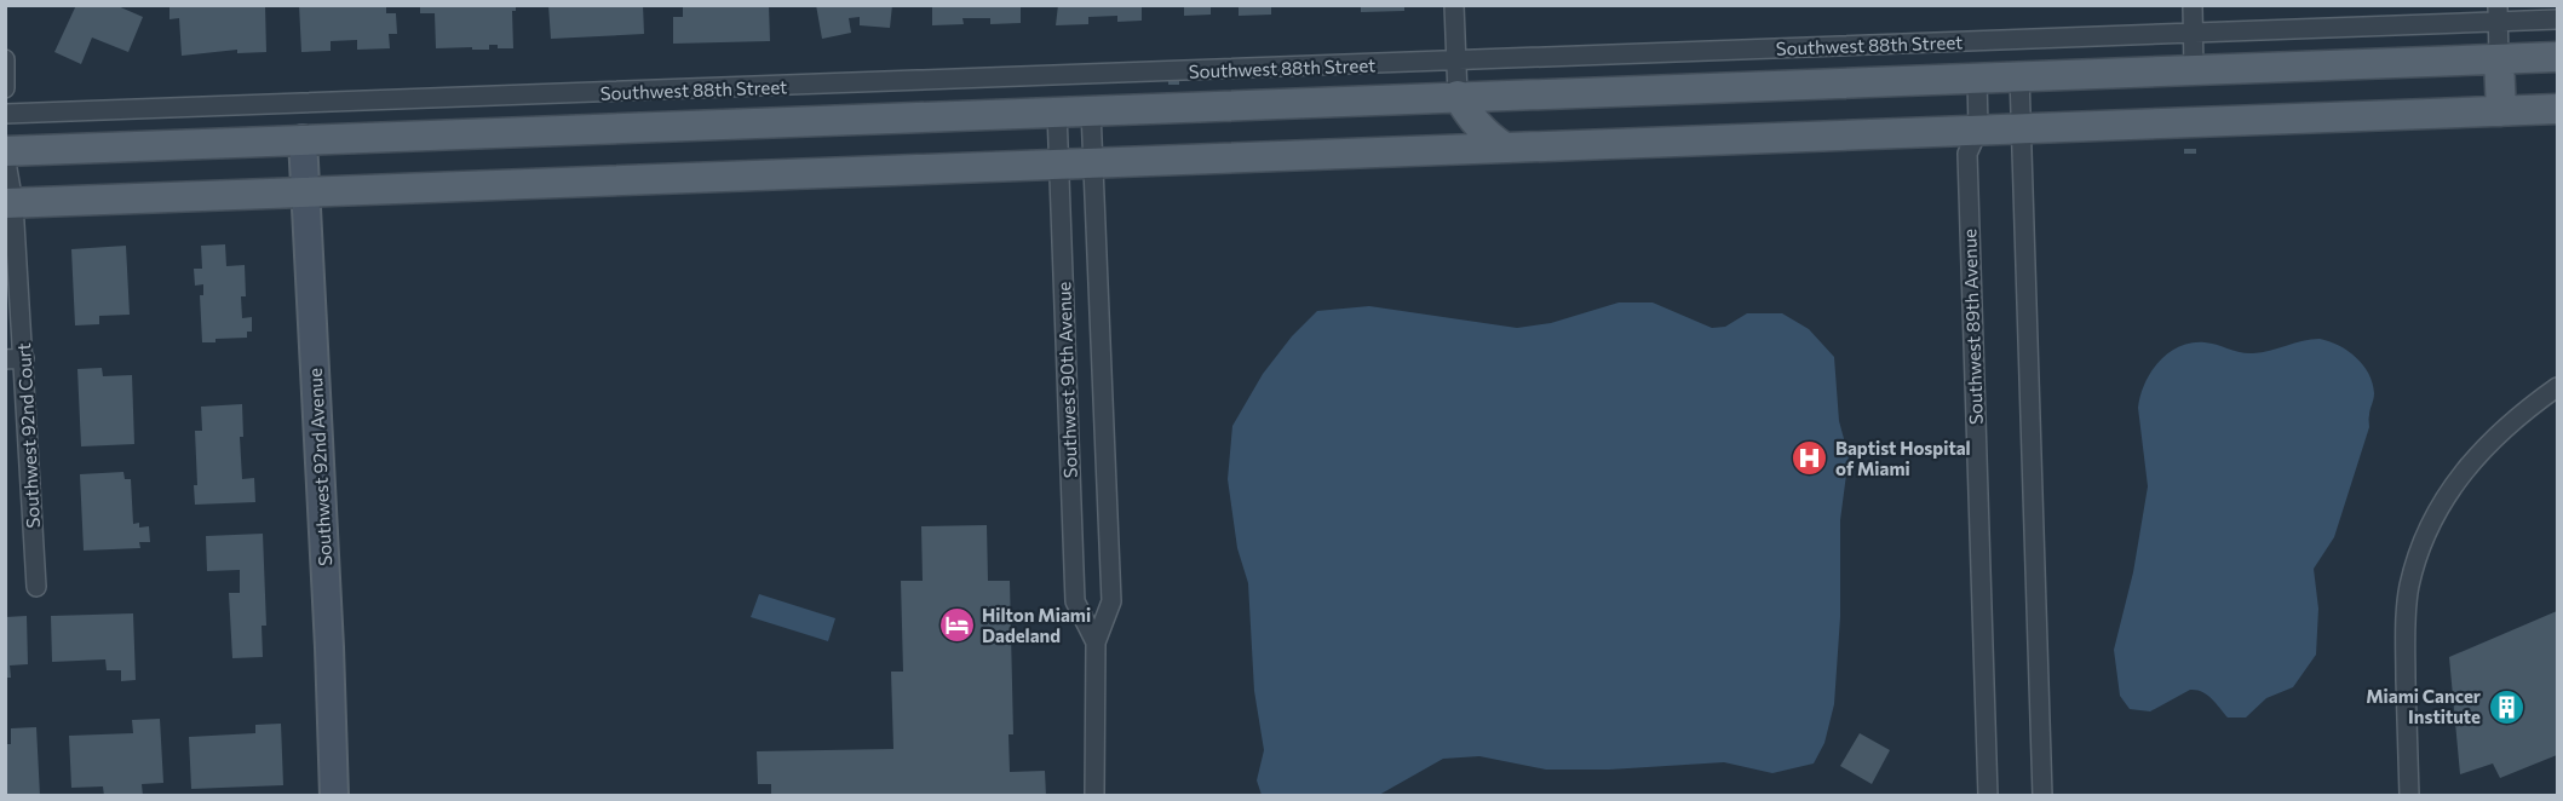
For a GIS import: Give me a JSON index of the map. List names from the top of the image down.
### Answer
{
  "streets": {
    "main road": ["Southwest 88th Street"],
    "street": [
      "Southwest 89th Avenue",
      "Southwest 90th Avenue",
      "Southwest 92nd Court",
      "Southwest 92nd Avenue"
    ]
  },
  "crossings": [
    ["Southwest 88th Street", "Southwest 89th Avenue"],
    ["Southwest 88th Street", "Southwest 90th Avenue"],
    ["Southwest 88th Street", "Southwest 92nd Court"],
    ["Southwest 88th Street", "Southwest 92nd Avenue"]
  ],
  "places": {
    "hospital": ["Baptist Hospital of Miami"],
    "hotel": ["Hilton Miami Dadeland"],
    "building": ["Miami Cancer Institute"]
  }
}
